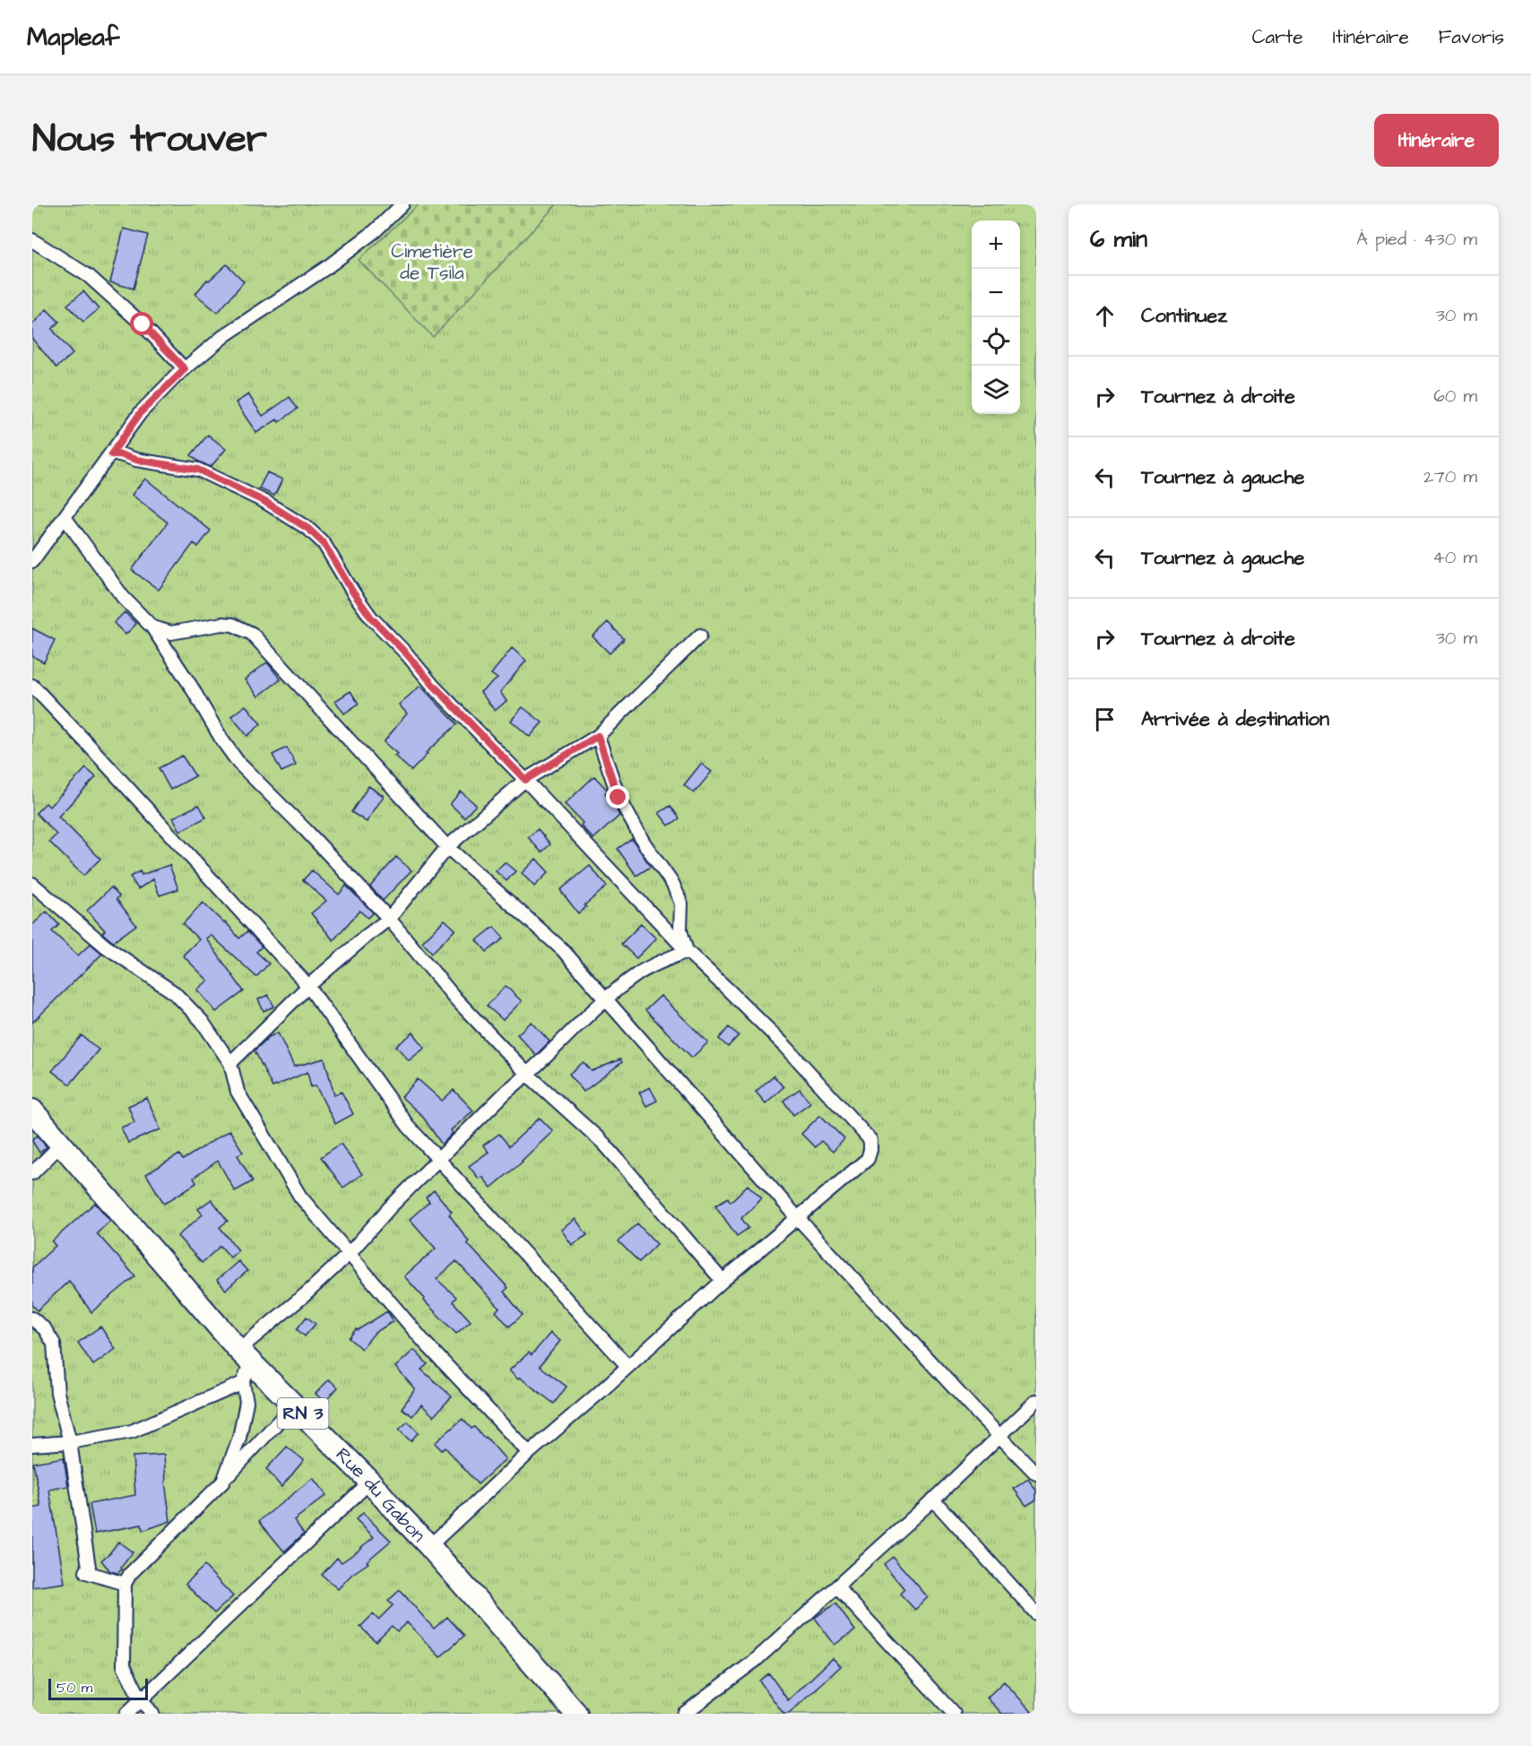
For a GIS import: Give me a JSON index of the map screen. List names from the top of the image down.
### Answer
{
  "streets": {
    "highway": ["RN 3", "Rue du Gabon"]
  },
  "parks": ["Cimetière de Tsila"],
  "scale_bar": "50 m",
  "page": {
    "header": "Mapleaf",
    "nav": ["Carte", "Itinéraire", "Favoris"],
    "title": "Nous trouver",
    "buttons": "Itinéraire",
    "heading": ["6 min", "À pied · 430 m"],
    "map_buttons": ["+", "−"],
    "list": [
      ["Continuez", "30 m"],
      ["Tournez à droite", "60 m"],
      ["Tournez à gauche", "270 m"],
      ["Tournez à gauche", "40 m"],
      ["Tournez à droite", "30 m"],
      "Arrivée à destination"
    ],
    "scale": "50 m"
  }
}
